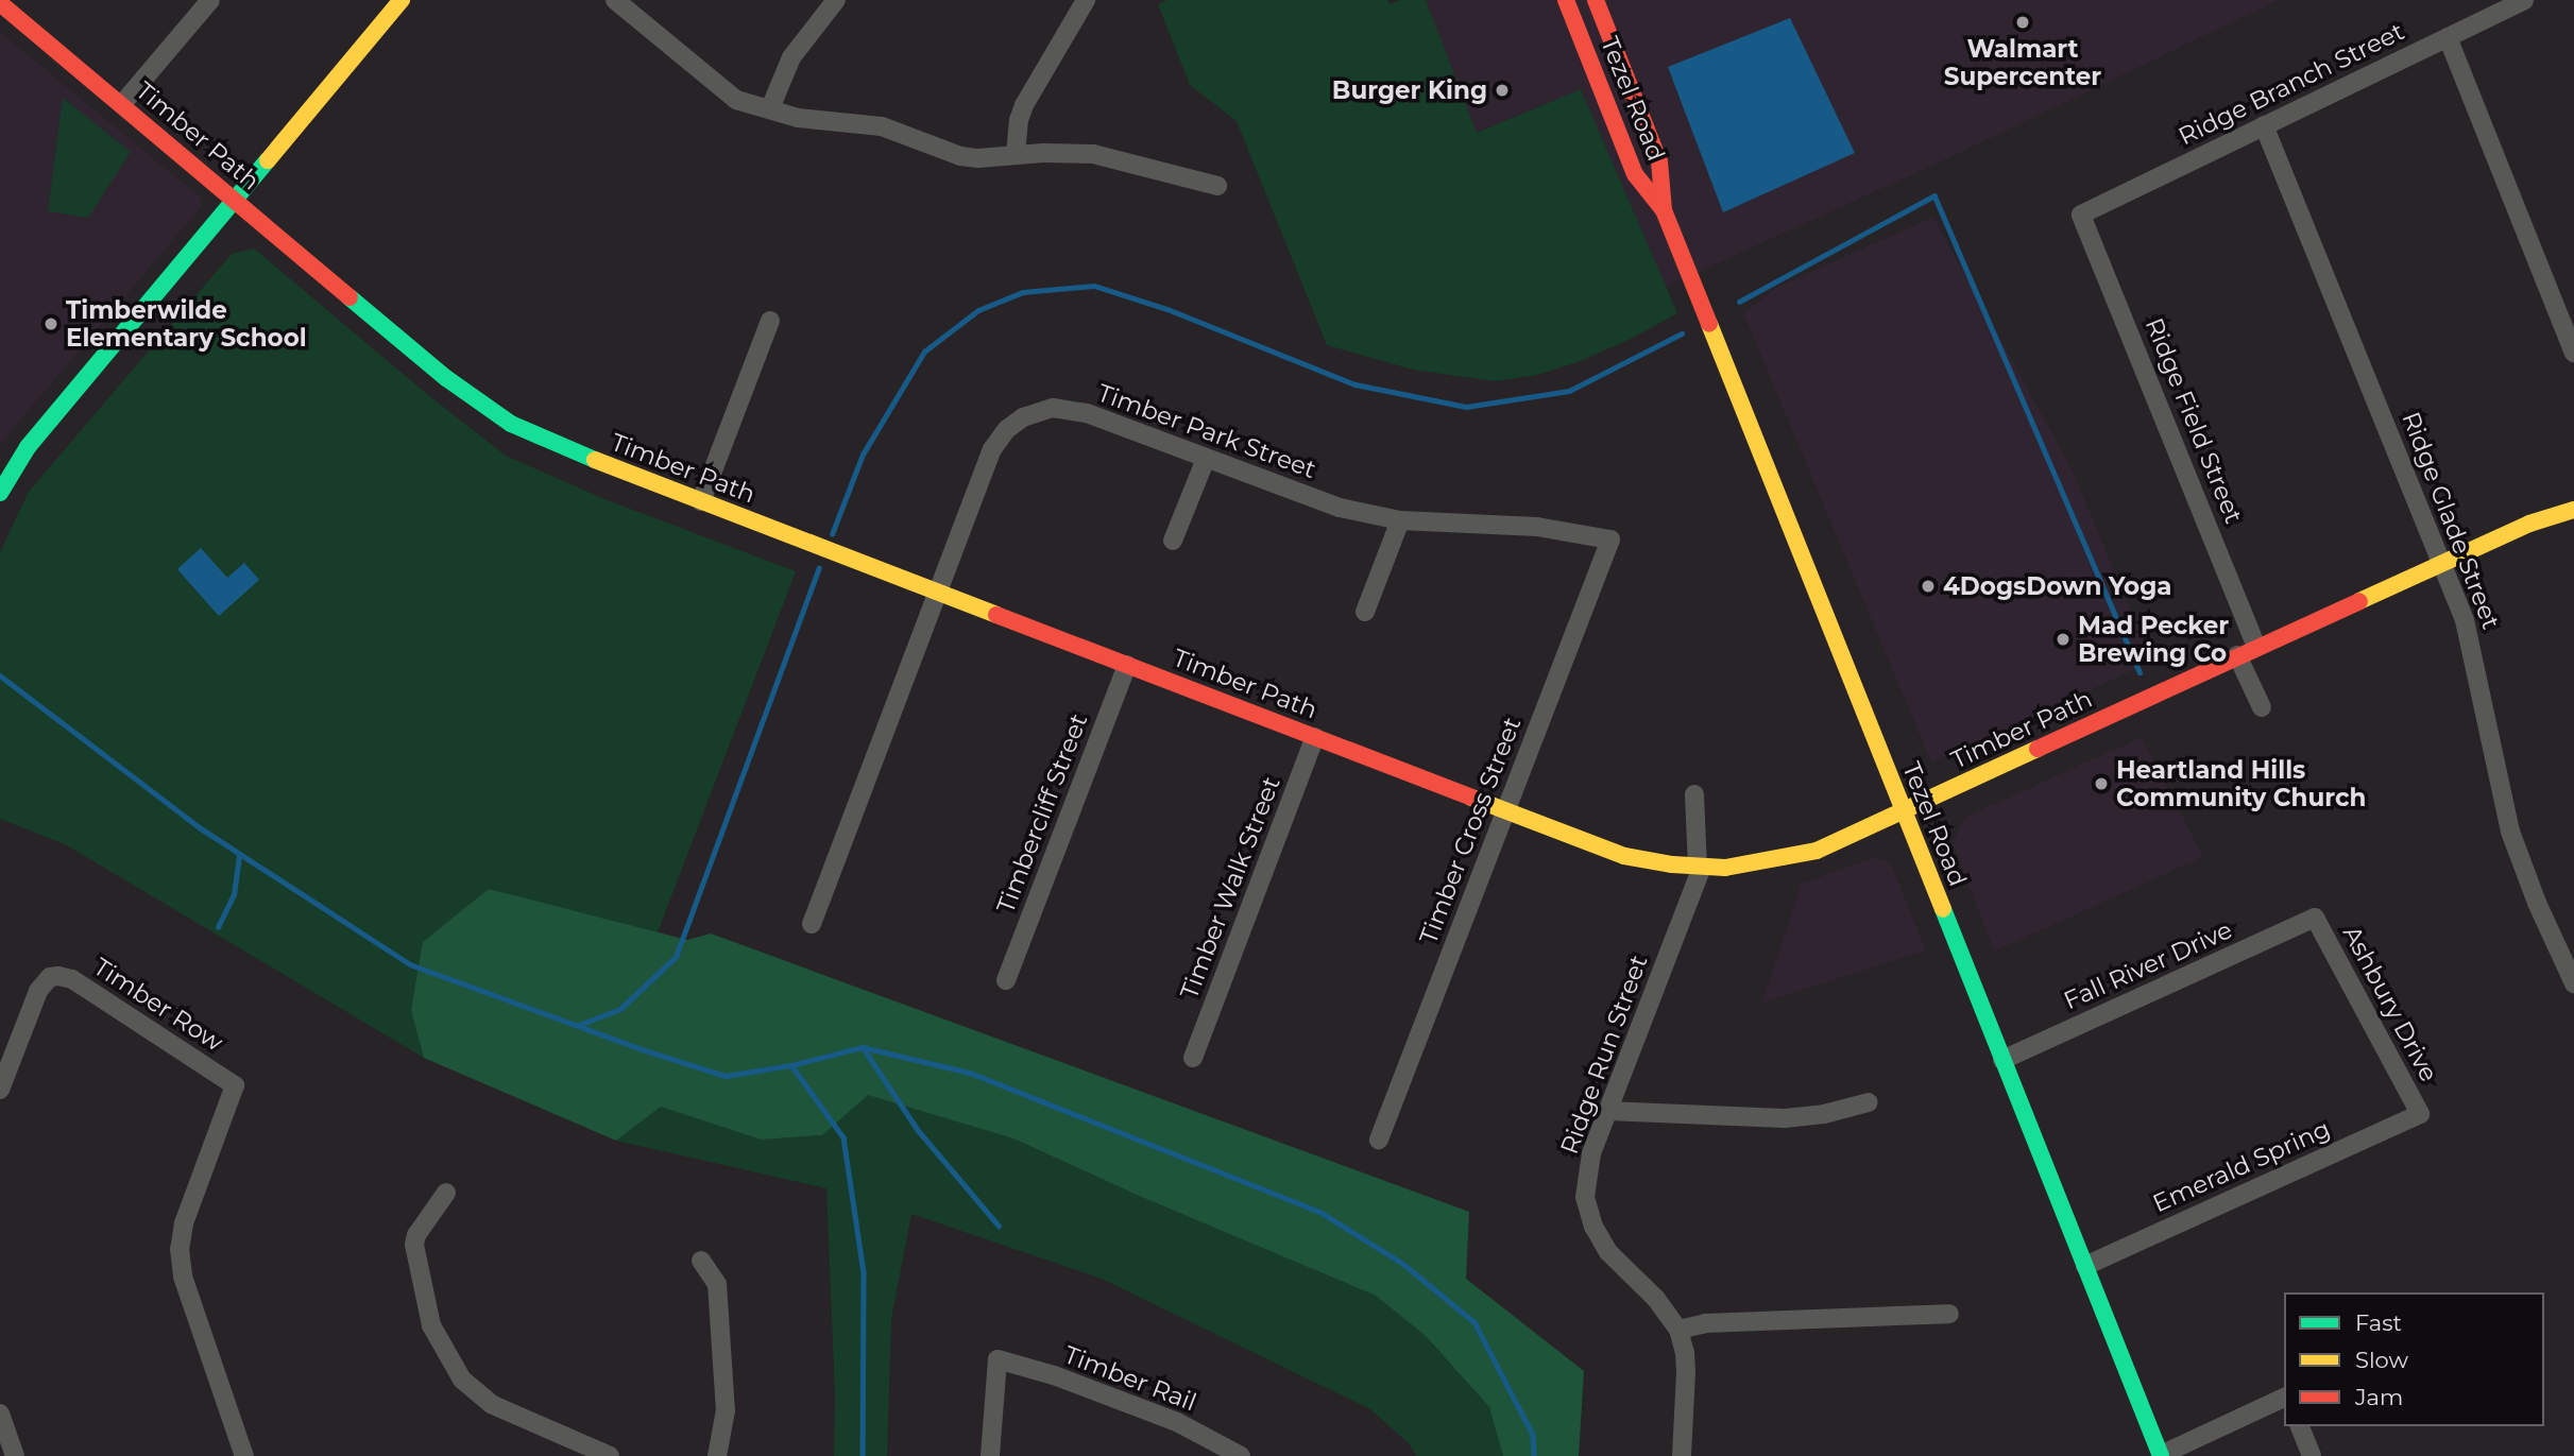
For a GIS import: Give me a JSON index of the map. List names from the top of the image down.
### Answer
{
  "streets": {
    "street": [
      "Ridge Branch Street",
      "Tezel Road",
      "Timber Path",
      "Ridge Field Street",
      "Timber Park Street",
      "Ridge Glade Street",
      "Timbercliff Street",
      "Timber Cross Street",
      "Timber Walk Street",
      "Fall River Drive",
      "Ashbury Drive",
      "Timber Row",
      "Ridge Run Street",
      "Emerald Spring",
      "Timber Rail"
    ]
  },
  "crossings": [
    ["Ridge Branch Street", "Ridge Field Street"],
    ["Ridge Branch Street", "Ridge Glade Street"],
    ["Tezel Road", "Timber Path"],
    ["Tezel Road", "Fall River Drive"],
    ["Tezel Road", "Emerald Spring"],
    ["Timber Path", "Ridge Field Street"],
    ["Timber Path", "Timber Park Street"],
    ["Timber Path", "Ridge Glade Street"],
    ["Timber Path", "Timbercliff Street"],
    ["Timber Path", "Timber Cross Street"],
    ["Timber Path", "Timber Walk Street"],
    ["Timber Path", "Ridge Run Street"],
    ["Timber Park Street", "Timber Cross Street"],
    ["Fall River Drive", "Ashbury Drive"],
    ["Ashbury Drive", "Emerald Spring"]
  ],
  "places": [
    "Walmart Supercenter",
    "Burger King",
    "Timberwilde Elementary School",
    "4DogsDown Yoga",
    "Mad Pecker Brewing Co",
    "Heartland Hills Community Church"
  ],
  "legend": ["Fast", "Slow", "Jam"]
}
